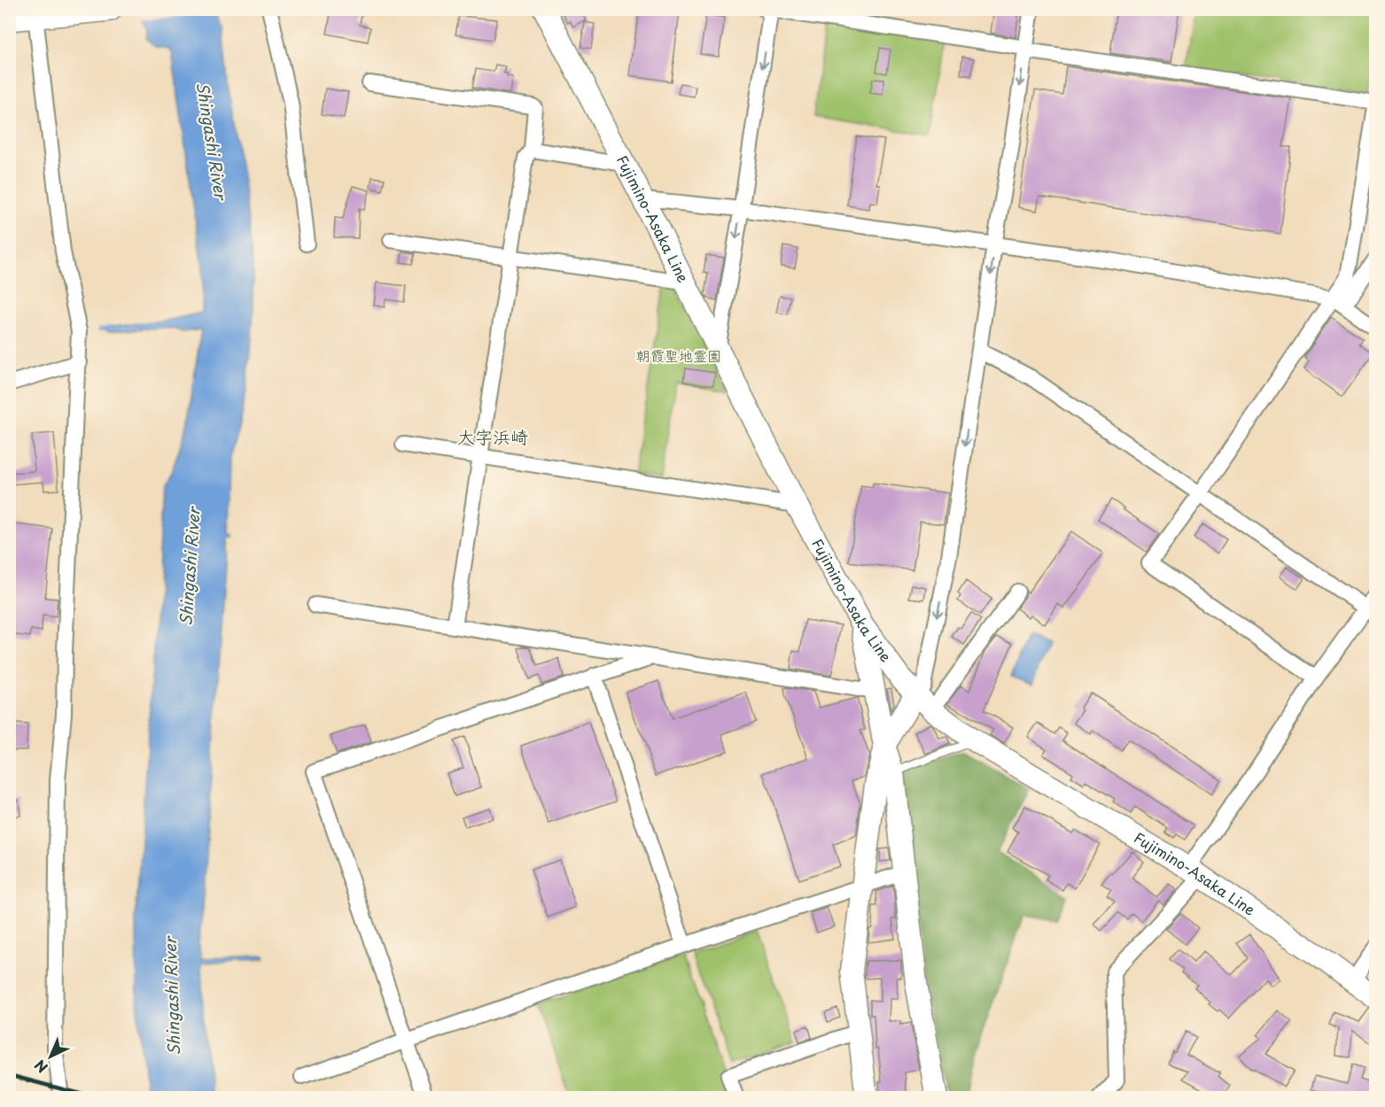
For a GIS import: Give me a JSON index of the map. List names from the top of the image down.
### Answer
{
  "streets": {
    "main road": ["Fujimino-Asaka Line"]
  },
  "districts": ["大字浜崎"],
  "water": ["Shingashi River"],
  "parks": ["朝霞聖地霊園"],
  "north": "bottom left"
}
